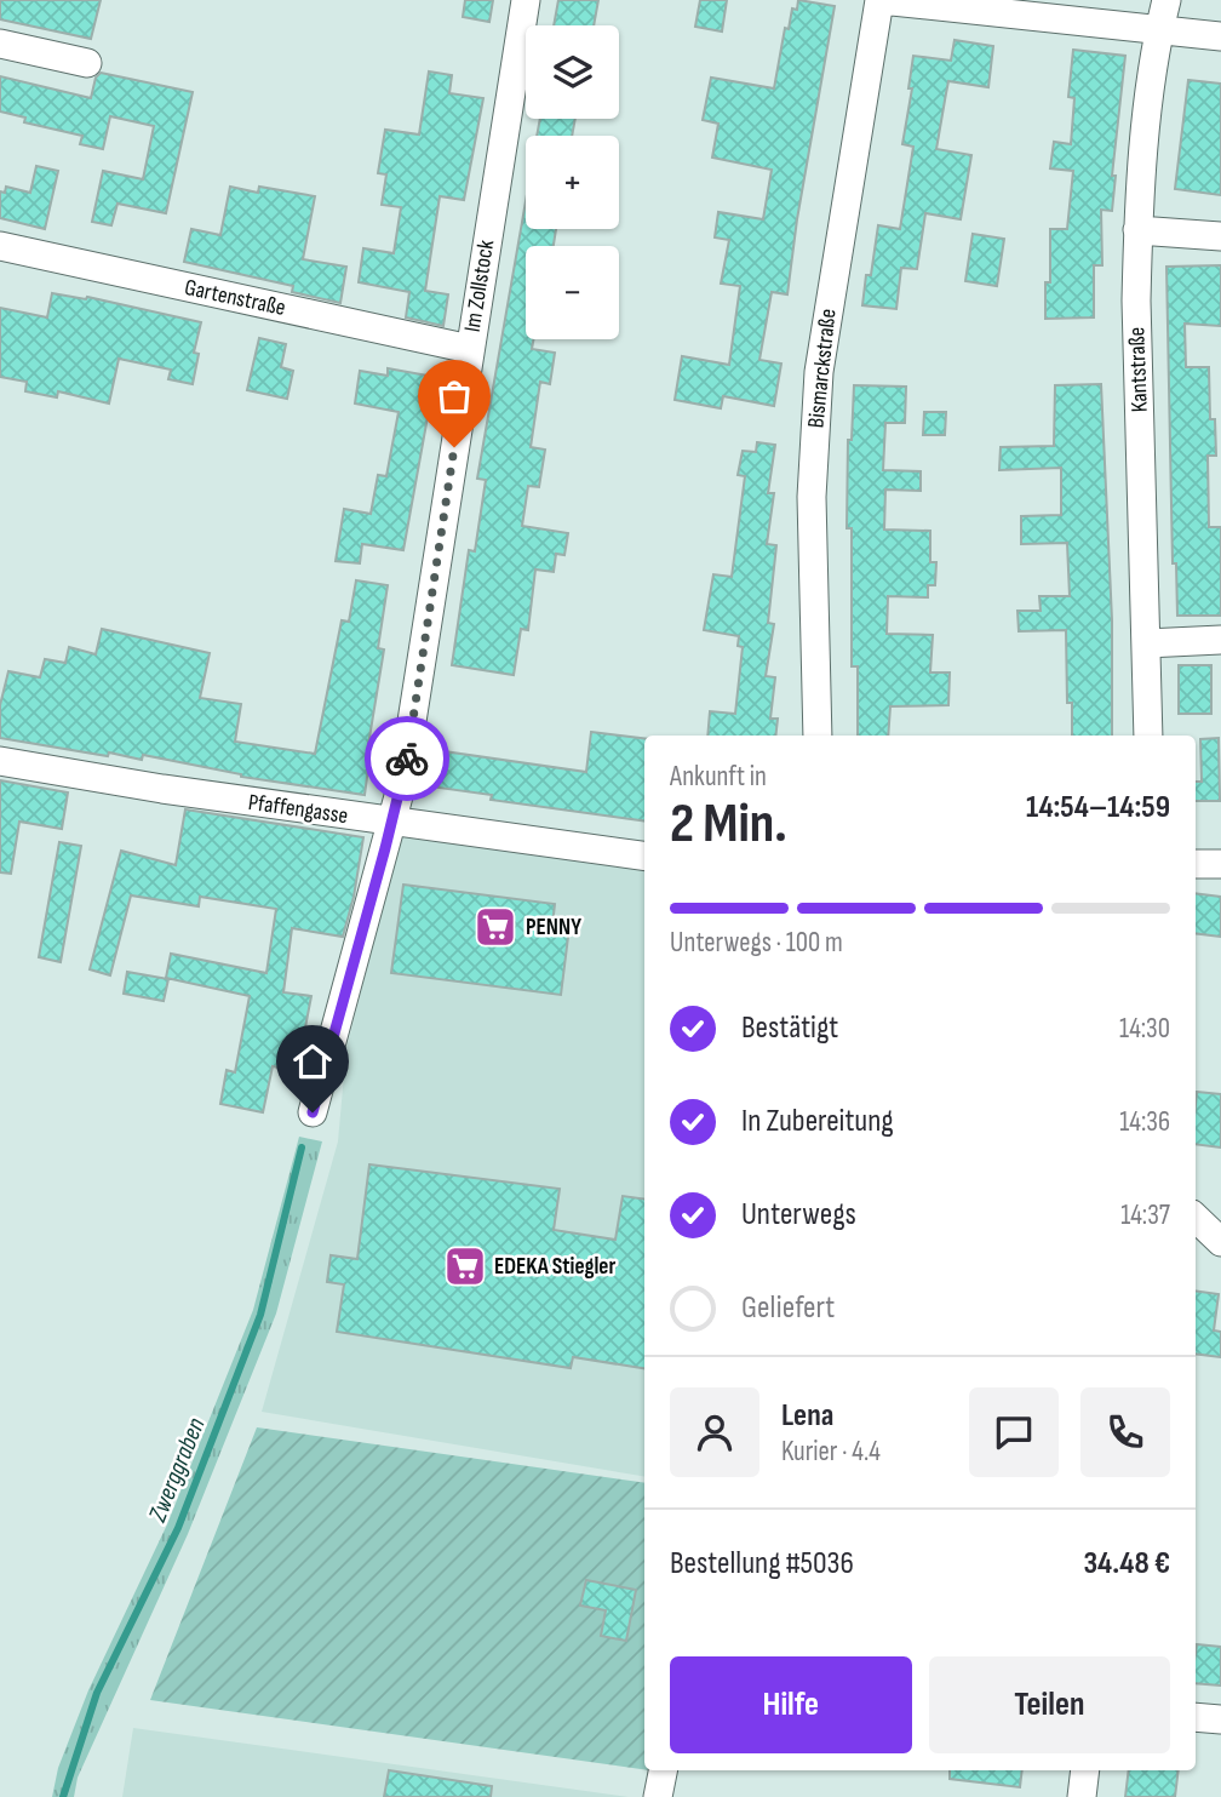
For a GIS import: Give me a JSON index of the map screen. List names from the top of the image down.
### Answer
{
  "streets": {
    "street": [
      "Im Zollstock",
      "Gartenstraße",
      "Bismarckstraße",
      "Kantstraße",
      "Pfaffengasse"
    ]
  },
  "crossings": [
    ["Im Zollstock", "Gartenstraße"],
    ["Im Zollstock", "Pfaffengasse"]
  ],
  "water": ["Zwerggraben"],
  "places": {
    "supermarket": ["PENNY", "EDEKA Stiegler"]
  },
  "page": {
    "map_buttons": ["+", "−"],
    "heading": ["2 Min.", "Ankunft in", "14:54–14:59"],
    "panel": [
      "Lena",
      "Kurier · 4.4",
      "Bestellung #5036",
      "34.48 €"
    ],
    "bar": "Unterwegs · 100 m",
    "list": [
      ["Bestätigt", "14:30"],
      ["In Zubereitung", "14:36"],
      ["Unterwegs", "14:37"],
      "Geliefert"
    ],
    "buttons": ["Hilfe", "Teilen"]
  }
}
